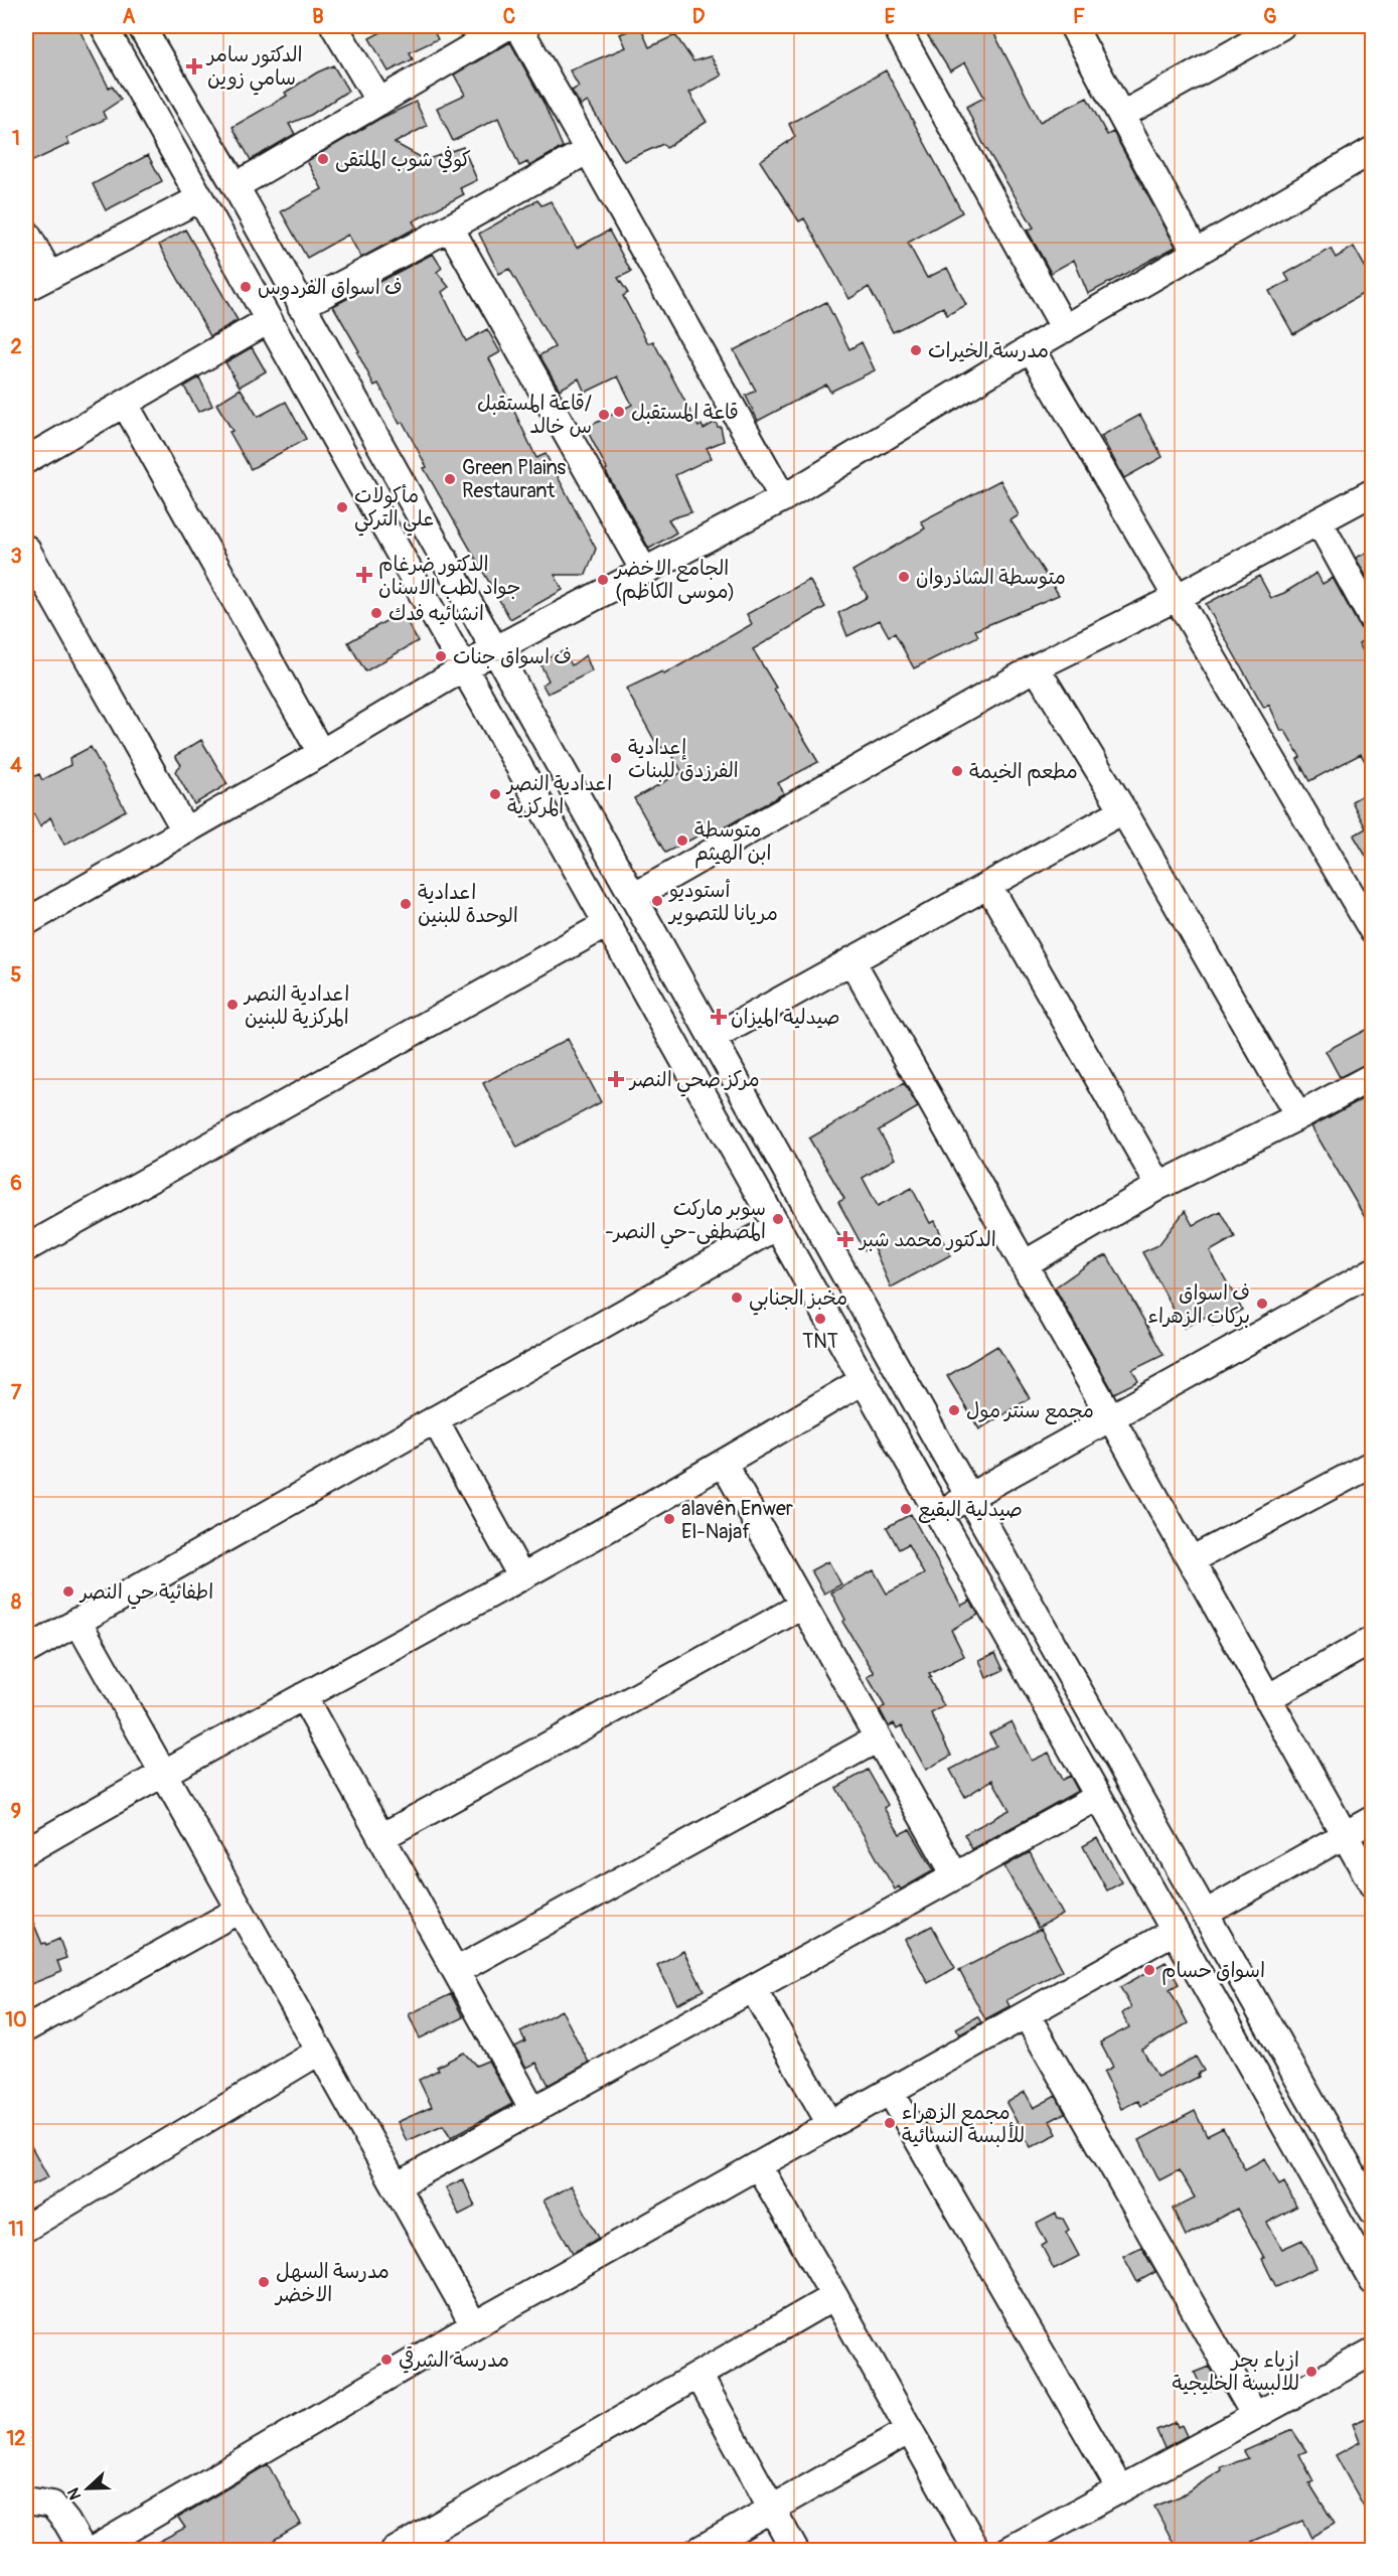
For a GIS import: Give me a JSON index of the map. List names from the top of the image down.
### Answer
{
  "places": {
    "health": [
      "الدكتور سامر سامي زوين",
      "الدكتور ضرغام جواد لطب الاسنان",
      "صيدلية الميزان",
      "مركز صحي النصر",
      "الدكتور محمد شبر"
    ],
    "other": [
      "كوفي شوب الملتقى",
      "ف اسواق الفردوس",
      "مدرسة الخيرات",
      "قاعة المستقبل",
      "قاعة المستقبل/ س خالد",
      "Green Plains Restaurant",
      "مأكولات علي التركي",
      "متوسطة الشاذروان",
      "الجامع الاخضر (موسى الكاظم)",
      "انشائيه فدك",
      "ف اسواق جنات",
      "إعدادية الفرزدق للبنات",
      "مطعم الخيمة",
      "اعدادية النصر المركزية",
      "متوسطة ابن الهيثم",
      "أستوديو مريانا للتصوير",
      "اعدادية الوحدة للبنين",
      "اعدادية النصر المركزية للبنين",
      "سوبر ماركت -المصطفى-حي النصر",
      "مخبز الجنابي",
      "ف اسواق بركات الزهراء",
      "TNT",
      "مجمع سنتر مول",
      "صيدلية البقيع",
      "alavên Enwer El-Najaf",
      "اطفائية حي النصر",
      "اسواق حسام",
      "مجمع الزهراء للألبسة النسائية",
      "مدرسة السهل الاخضر",
      "مدرسة الشرقي",
      "ازياء بحر للالبسة الخليجية"
    ]
  },
  "north": "left",
  "grid": {
    "columns": [
      "A",
      "B",
      "C",
      "D",
      "E",
      "F",
      "G"
    ],
    "rows": [
      "1",
      "2",
      "3",
      "4",
      "5",
      "6",
      "7",
      "8",
      "9",
      "10",
      "11",
      "12"
    ]
  }
}
